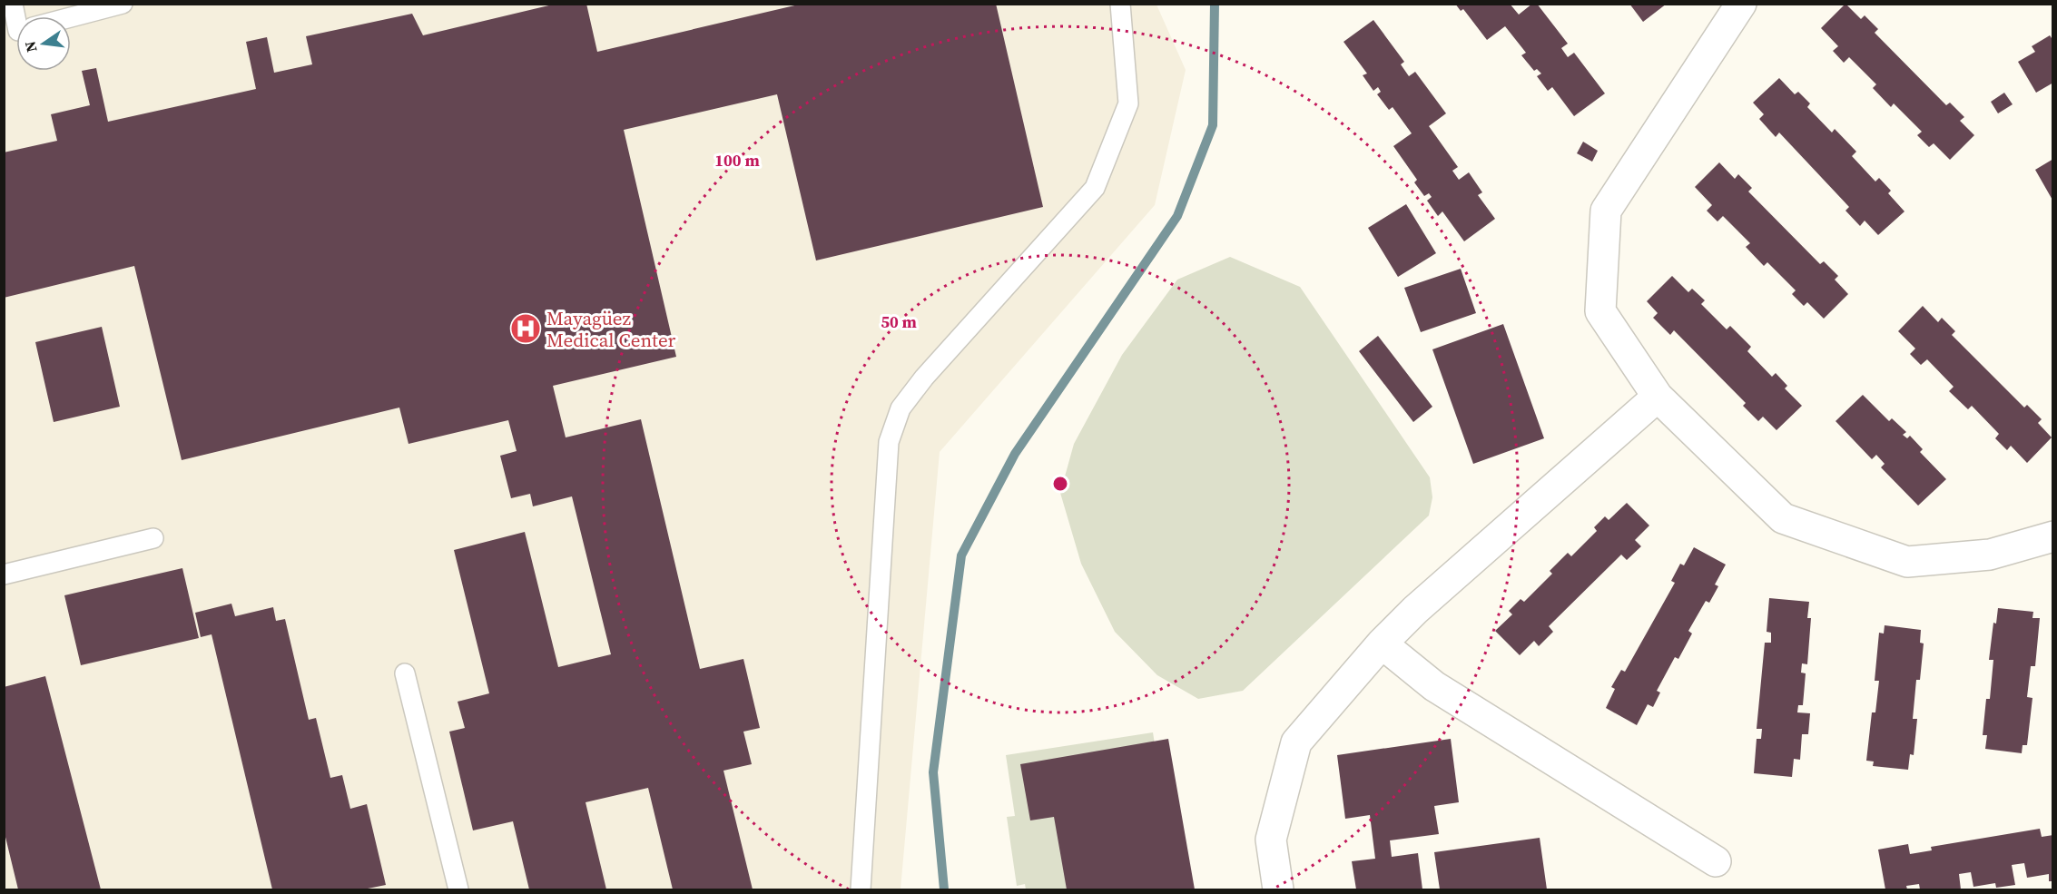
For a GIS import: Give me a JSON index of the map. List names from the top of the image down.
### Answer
{
  "places": {
    "hospital": ["Mayagüez Medical Center"]
  },
  "north": "left",
  "rings": ["100 m", "50 m"]
}
